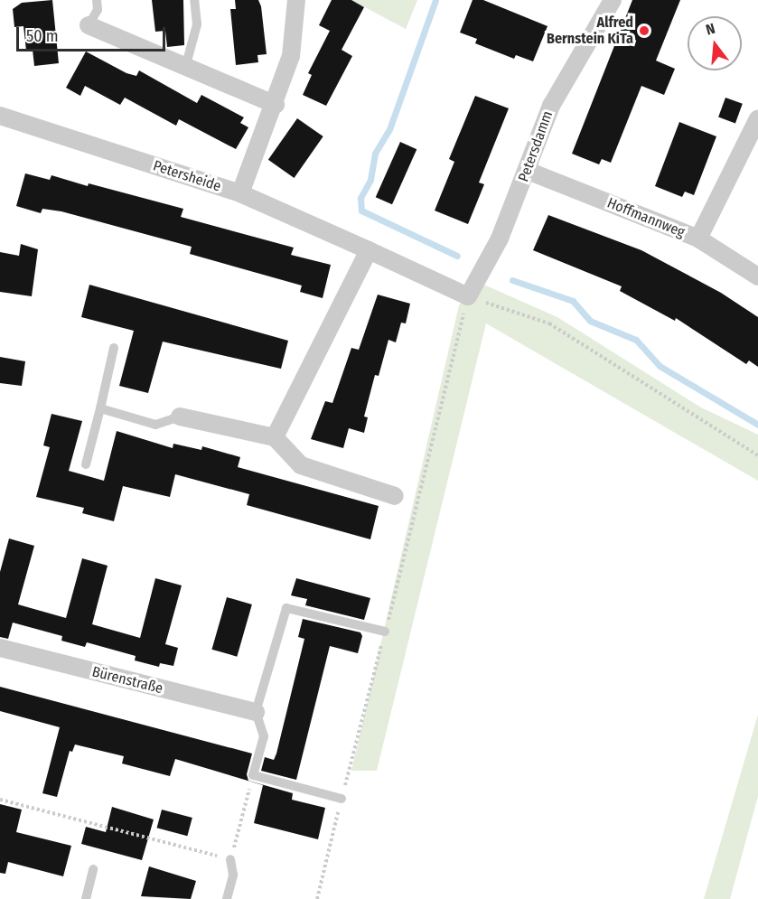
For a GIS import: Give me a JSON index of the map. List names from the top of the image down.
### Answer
{
  "streets": {
    "street": [
      "Petersdamm",
      "Petersheide",
      "Hoffmannweg",
      "Bürenstraße"
    ]
  },
  "crossings": [
    ["Petersdamm", "Petersheide"],
    ["Petersdamm", "Hoffmannweg"]
  ],
  "places": ["Alfred Bernstein KiTa"],
  "scale_bar": "50 m",
  "north": "top"
}
